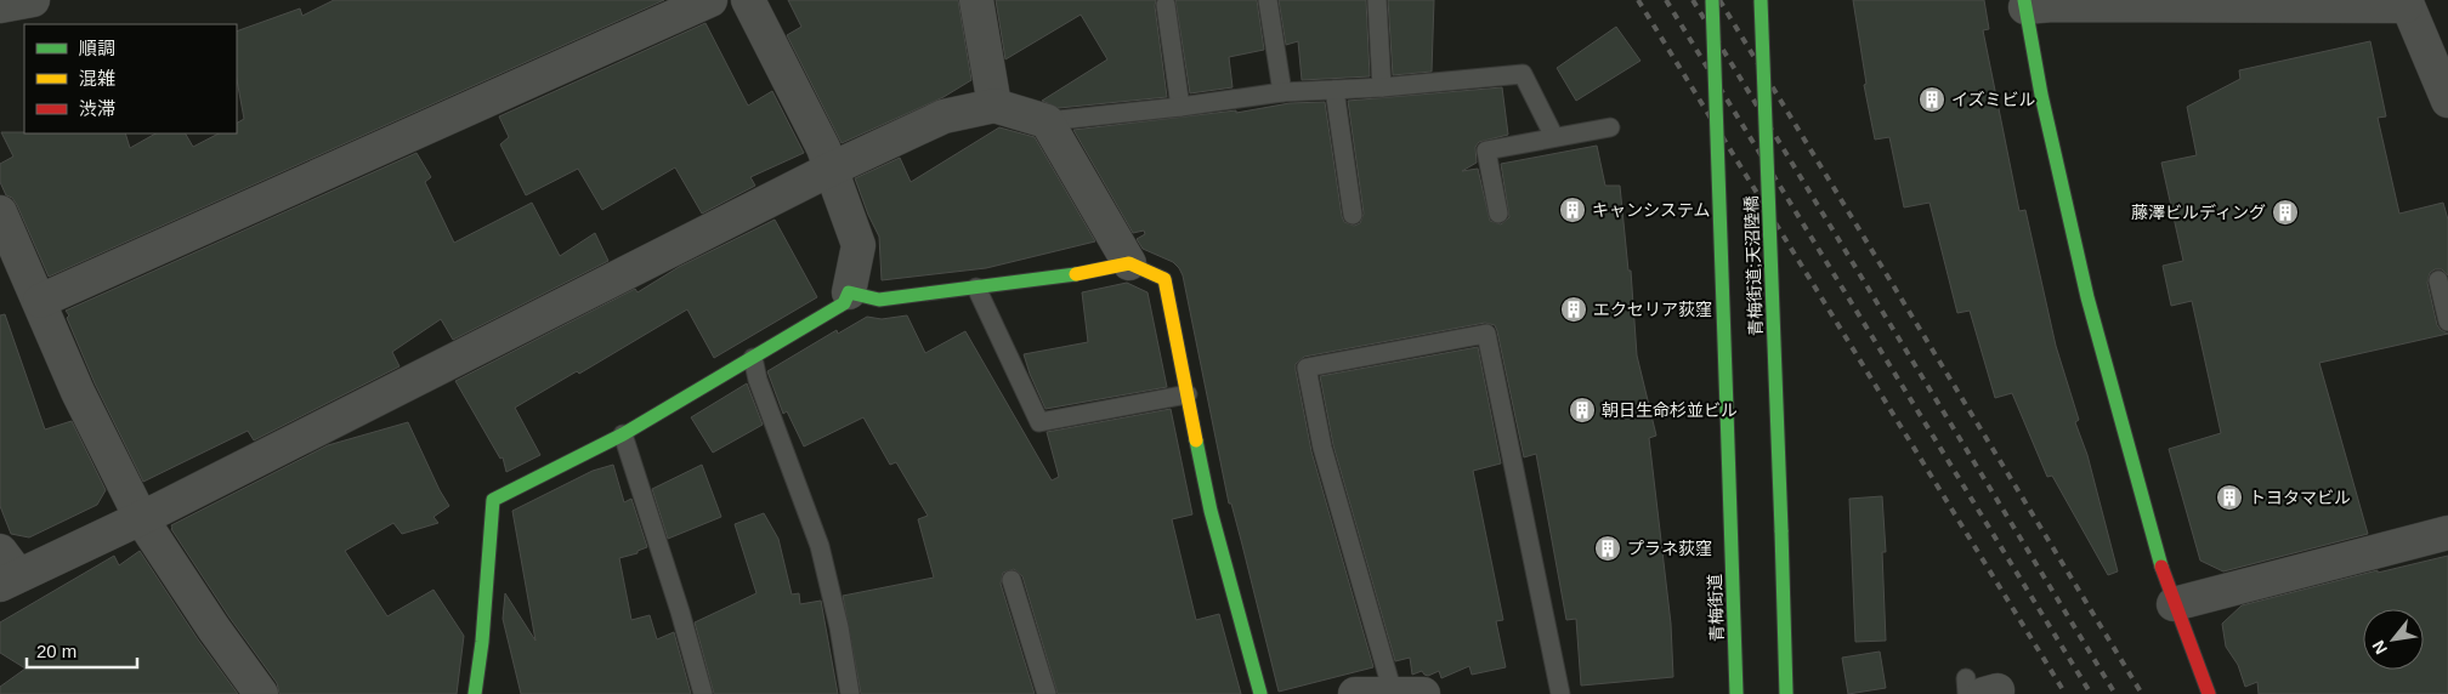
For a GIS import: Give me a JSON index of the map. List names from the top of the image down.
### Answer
{
  "streets": {
    "street": ["青梅街道;天沼陸橋", "青梅街道"]
  },
  "crossings": [
    ["青梅街道;天沼陸橋", "青梅街道"]
  ],
  "places": {
    "building": [
      "イズミビル",
      "キャンシステム",
      "藤澤ビルディング",
      "エクセリア荻窪",
      "朝日生命杉並ビル",
      "トヨタマビル",
      "プラネ荻窪"
    ]
  },
  "legend": ["順調", "混雑", "渋滞"],
  "scale_bar": "20 m",
  "north": "bottom left"
}
